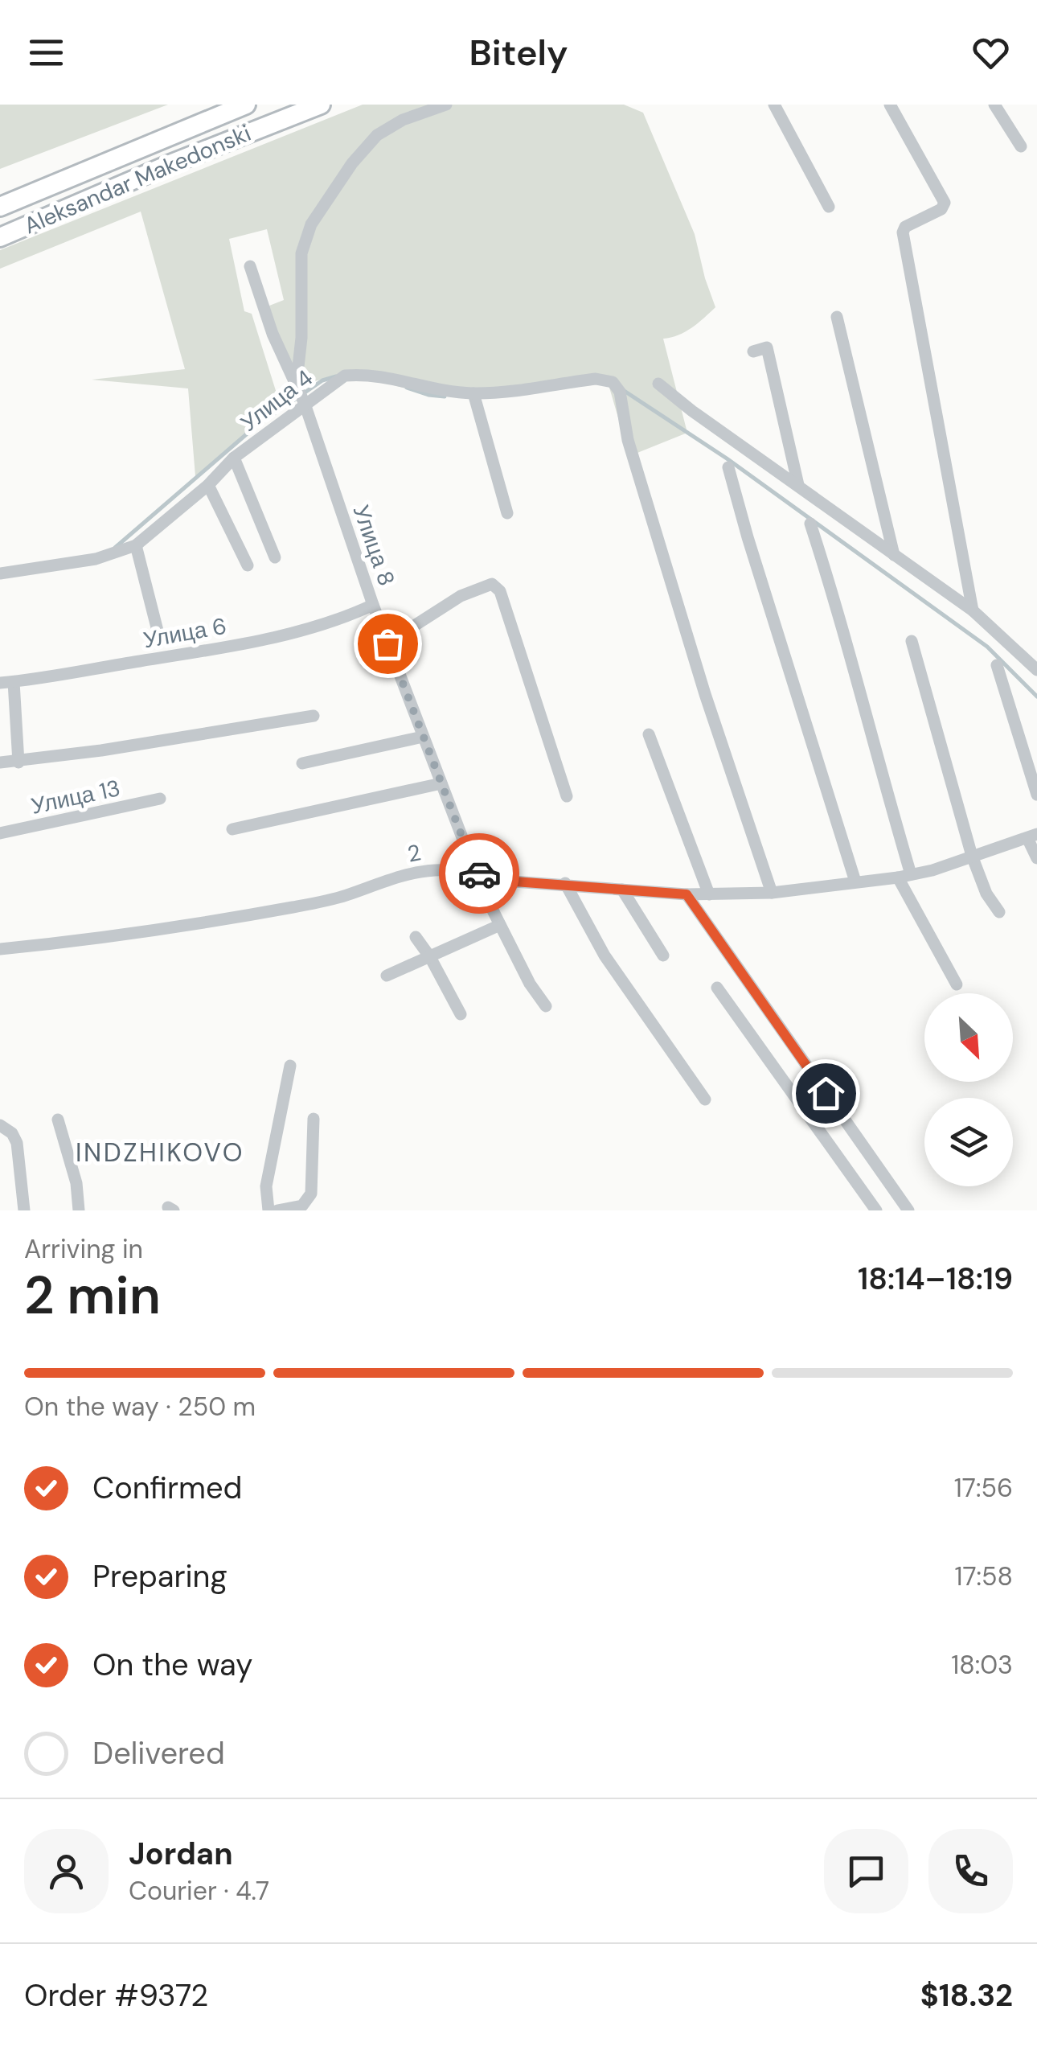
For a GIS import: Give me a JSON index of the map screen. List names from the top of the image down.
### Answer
{
  "streets": {
    "street": [
      "Aleksandar Makedonski",
      "Улица 4",
      "Улица 8",
      "Улица 6",
      "Улица 13",
      "2"
    ]
  },
  "crossings": [
    ["Улица 4", "Улица 8"],
    ["Улица 4", "2"],
    ["Улица 8", "Улица 6"],
    ["Улица 8", "2"]
  ],
  "districts": ["INDZHIKOVO"],
  "north": "bottom right",
  "page": {
    "header": "Bitely",
    "heading": ["2 min", "Arriving in", "18:14–18:19"],
    "panel": [
      "Jordan",
      "Courier · 4.7",
      "Order #9372",
      "$18.32"
    ],
    "bar": "On the way · 250 m",
    "list": [
      ["Confirmed", "17:56"],
      ["Preparing", "17:58"],
      ["On the way", "18:03"],
      "Delivered"
    ]
  }
}
